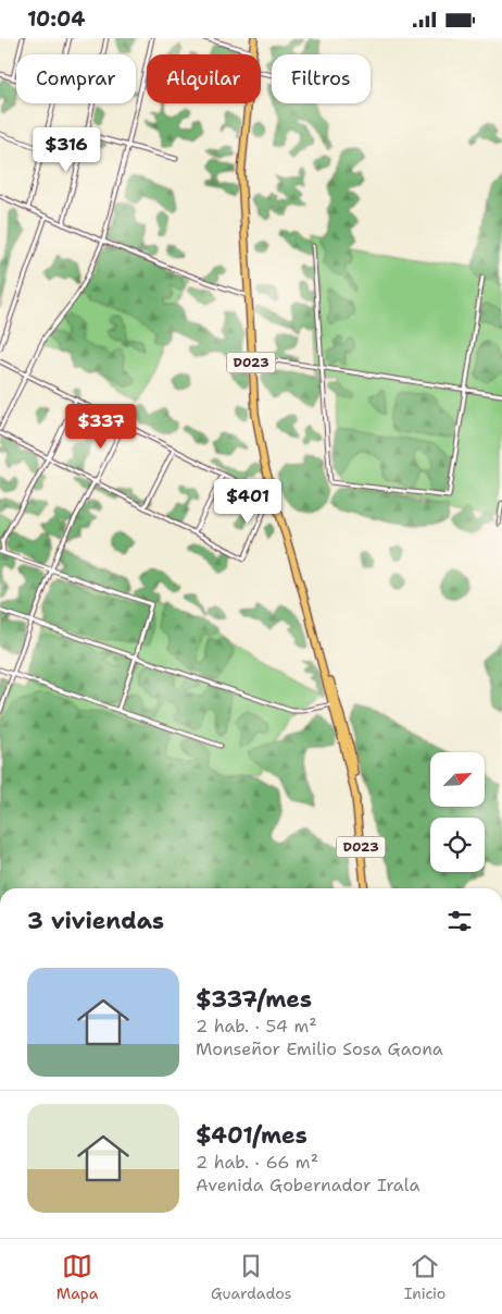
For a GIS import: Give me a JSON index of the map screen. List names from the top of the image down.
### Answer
{
  "streets": {
    "main road": ["D023"]
  },
  "north": "top right",
  "page": {
    "status": "10:04",
    "chip": ["Comprar", "Alquilar", "Filtros"],
    "price": ["$316", "$337", "$401"],
    "heading": "3 viviendas",
    "list": [
      {
        "name": "$337/mes",
        "note": "2 hab. · 54 m² · Monseñor Emilio Sosa Gaona"
      },
      {
        "name": "$401/mes",
        "note": "2 hab. · 66 m² · Avenida Gobernador Irala"
      }
    ],
    "tabs": ["Mapa", "Guardados", "Inicio"]
  }
}
